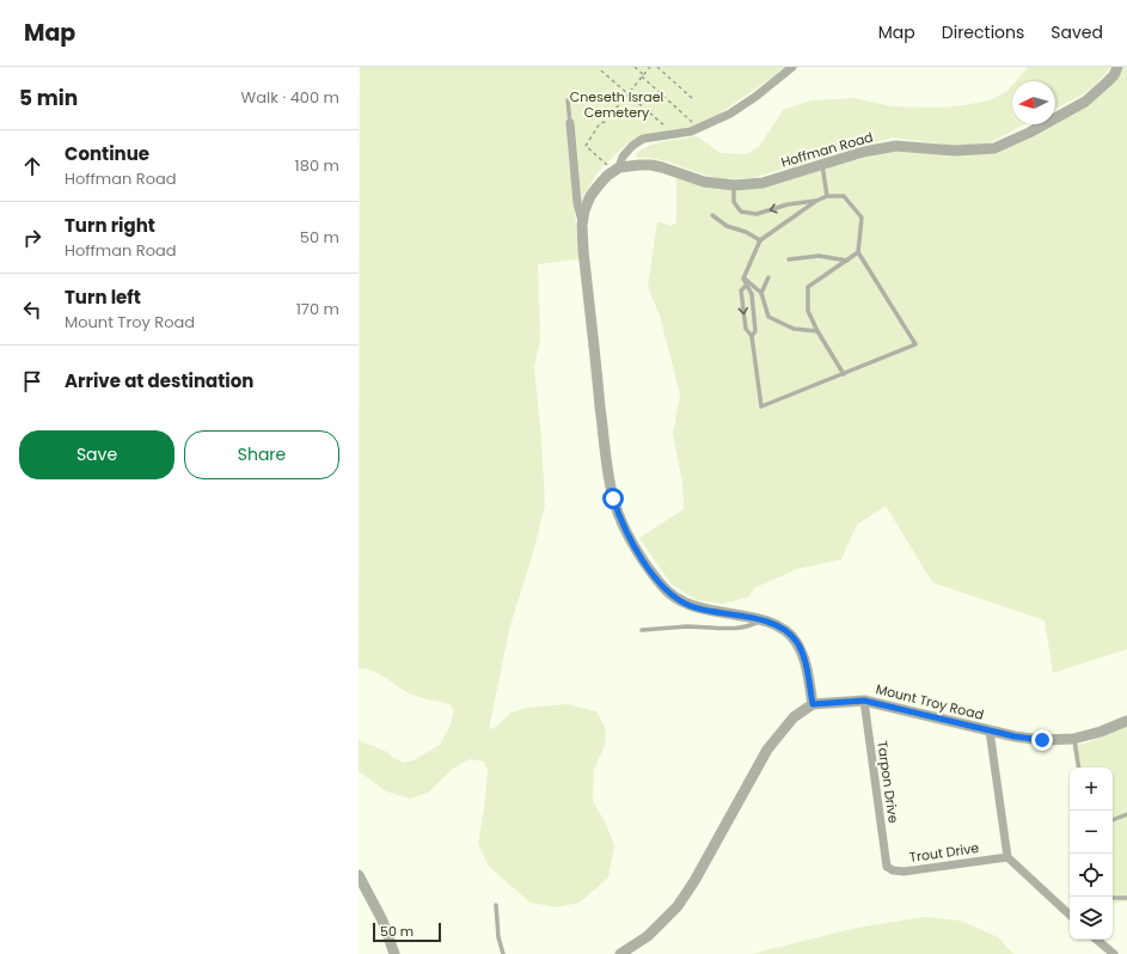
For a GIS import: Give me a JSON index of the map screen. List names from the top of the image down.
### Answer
{
  "streets": {
    "street": [
      "Hoffman Road",
      "Mount Troy Road",
      "Tarpon Drive",
      "Trout Drive"
    ]
  },
  "crossings": [
    ["Mount Troy Road", "Tarpon Drive"],
    ["Tarpon Drive", "Trout Drive"]
  ],
  "parks": ["Cneseth Israel Cemetery"],
  "scale_bar": "50 m",
  "north": "left",
  "page": {
    "header": "Map",
    "nav": ["Map", "Directions", "Saved"],
    "heading": ["5 min", "Walk · 400 m"],
    "list": [
      ["Continue", "Hoffman Road", "180 m"],
      ["Turn right", "Hoffman Road", "50 m"],
      ["Turn left", "Mount Troy Road", "170 m"],
      "Arrive at destination"
    ],
    "buttons": ["Save", "Share"],
    "map_buttons": ["+", "−"],
    "scale": "50 m"
  }
}
